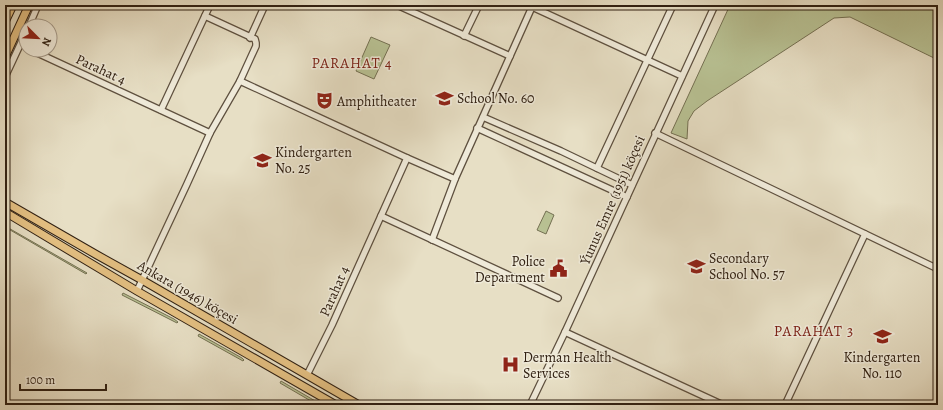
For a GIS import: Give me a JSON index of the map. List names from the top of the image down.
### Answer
{
  "streets": {
    "main road": ["Ankara (1946) köçesi"],
    "street": ["Parahat 4", "Ýunus Emre (1951) köçesi"]
  },
  "crossings": [
    ["Parahat 4", "Ankara (1946) köçesi"]
  ],
  "districts": ["PARAHAT 4", "PARAHAT 3"],
  "places": {
    "school or university": [
      "School No. 60",
      "Kindergarten No. 25",
      "Secondary School No. 57",
      "Kindergarten No. 110"
    ],
    "theatre": ["Amphitheater"],
    "public building": ["Police Department"],
    "hospital": ["Derman Health Services"]
  },
  "scale_bar": "100 m",
  "north": "bottom right"
}
